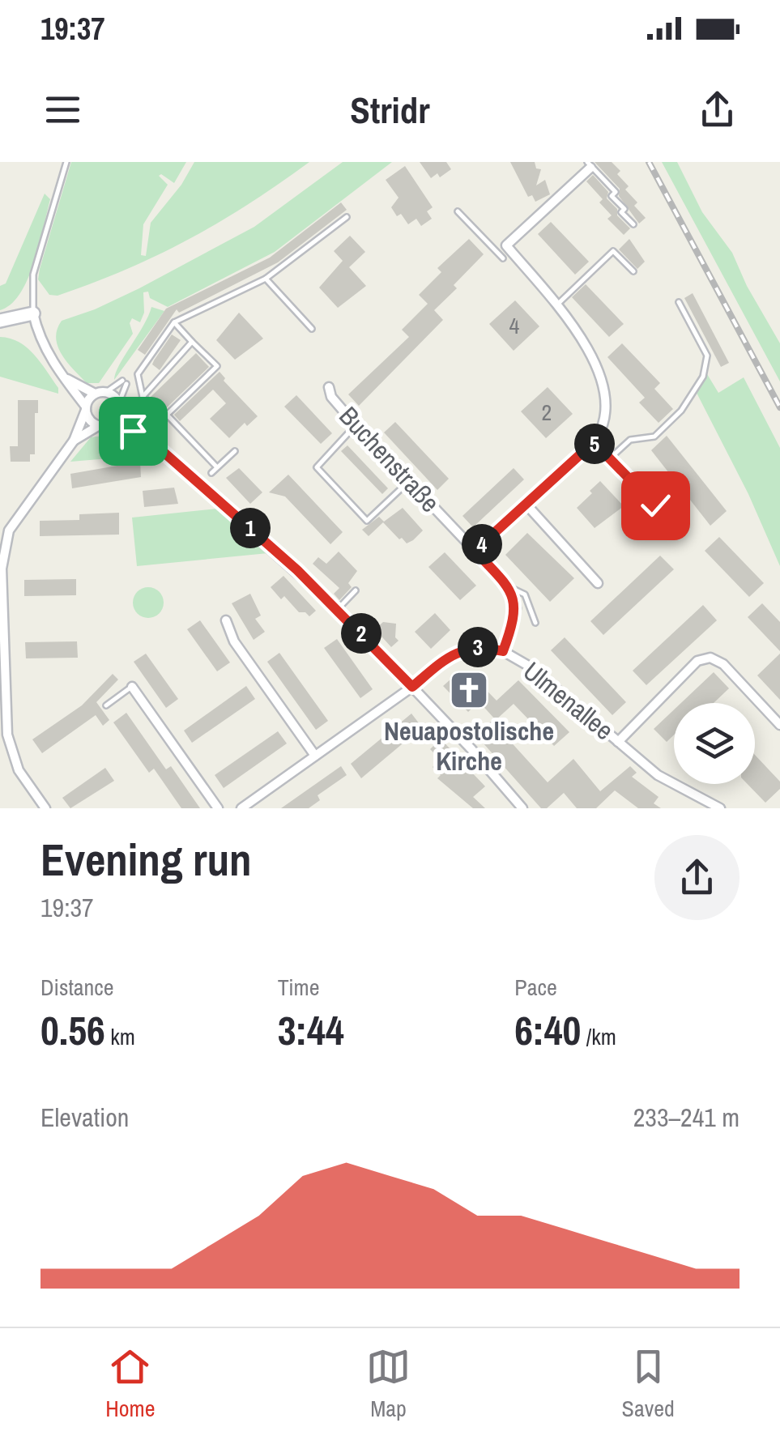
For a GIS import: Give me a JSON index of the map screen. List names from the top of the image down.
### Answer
{
  "streets": {
    "street": ["Buchenstraße", "Ulmenallee"]
  },
  "places": {
    "church": ["Neuapostolische Kirche"]
  },
  "house_numbers": ["4", "2"],
  "page": {
    "status": "19:37",
    "header": "Stridr",
    "pins": [
      "5",
      "1",
      "4",
      "2",
      "3"
    ],
    "heading": ["Evening run", "19:37"],
    "stats": [
      ["Distance", "0.56 km"],
      ["Time", "3:44"],
      ["Pace", "6:40 /km"]
    ],
    "chart": ["Elevation", "233–241 m"],
    "tabs": ["Home", "Map", "Saved"]
  }
}
